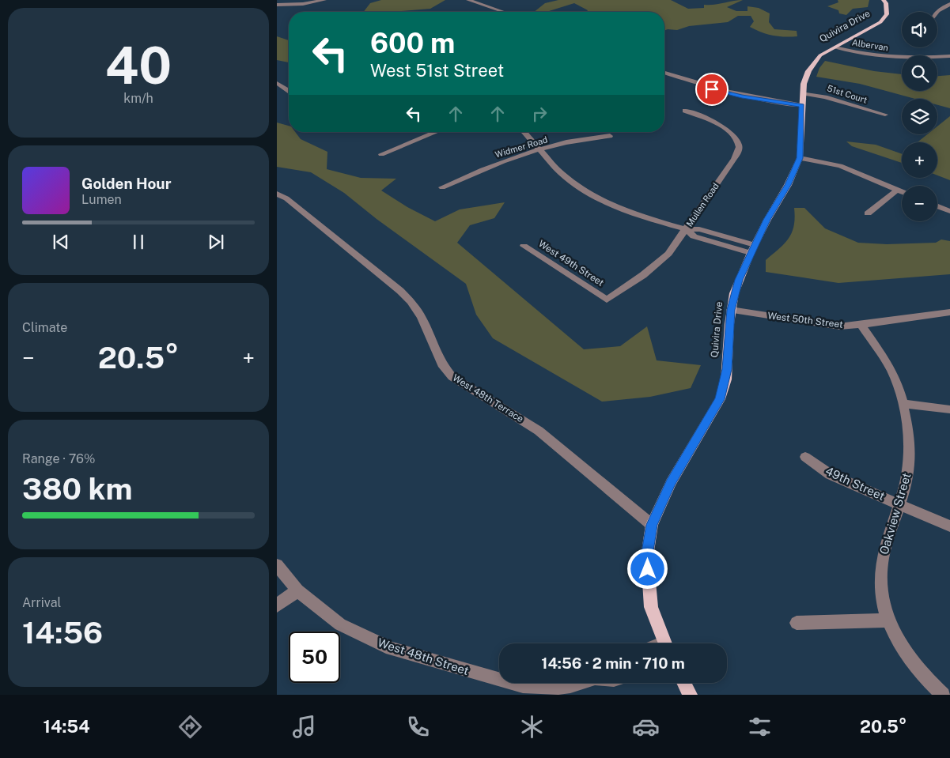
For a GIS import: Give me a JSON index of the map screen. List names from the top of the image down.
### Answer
{
  "streets": {
    "main road": ["Quivira Drive"],
    "street": [
      "Albervan",
      "51st Court",
      "Widmer Road",
      "Mullen Road",
      "West 49th Street",
      "West 50th Street",
      "West 48th Terrace",
      "49th Street",
      "Oakview Street",
      "West 48th Street"
    ]
  },
  "crossings": [
    ["Quivira Drive", "Albervan"],
    ["Quivira Drive", "51st Court"],
    ["Quivira Drive", "West 50th Street"],
    ["Quivira Drive", "West 48th Terrace"],
    ["Mullen Road", "West 49th Street"],
    ["West 50th Street", "Oakview Street"],
    ["49th Street", "Oakview Street"]
  ],
  "page": {
    "tile": [
      ["40", "km/h"],
      "Climate",
      ["Range · 76%", "380 km"],
      ["Arrival", "14:56"]
    ],
    "map_buttons": ["+", "−"],
    "turn": ["600 m", "West 51st Street"],
    "song": ["Golden Hour", "Lumen"],
    "heat": ["−", "20.5°", "+"],
    "limit": "50",
    "trip": "14:56 · 2 min · 710 m",
    "tabs": ["14:54", "20.5°"]
  }
}
